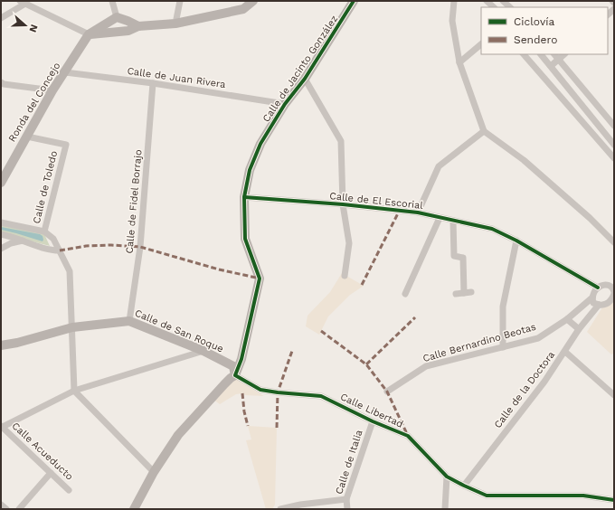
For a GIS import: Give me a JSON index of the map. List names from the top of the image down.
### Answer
{
  "streets": {
    "street": [
      "Calle de Jacinto González",
      "Calle de Juan Rivera",
      "Ronda del Concejo",
      "Calle de Toledo",
      "Calle de El Escorial",
      "Calle de Fidel Borrajo",
      "Calle de San Roque",
      "Calle Bernardino Beotas",
      "Calle de la Doctora",
      "Calle Libertad",
      "Calle Acueducto",
      "Calle de Italia"
    ]
  },
  "crossings": [
    ["Calle de Jacinto González", "Calle de Juan Rivera"],
    ["Calle de Jacinto González", "Calle de El Escorial"],
    ["Calle de Jacinto González", "Calle de San Roque"],
    ["Calle de Jacinto González", "Calle Libertad"],
    ["Calle de Juan Rivera", "Ronda del Concejo"],
    ["Calle de Juan Rivera", "Calle de Fidel Borrajo"],
    ["Ronda del Concejo", "Calle de Toledo"],
    ["Calle de El Escorial", "Calle Bernardino Beotas"],
    ["Calle de El Escorial", "Calle de la Doctora"],
    ["Calle de Fidel Borrajo", "Calle de San Roque"],
    ["Calle de San Roque", "Calle Libertad"],
    ["Calle Bernardino Beotas", "Calle de la Doctora"],
    ["Calle de la Doctora", "Calle Libertad"],
    ["Calle Libertad", "Calle de Italia"]
  ],
  "legend": ["Ciclovía", "Sendero"],
  "north": "right"
}
